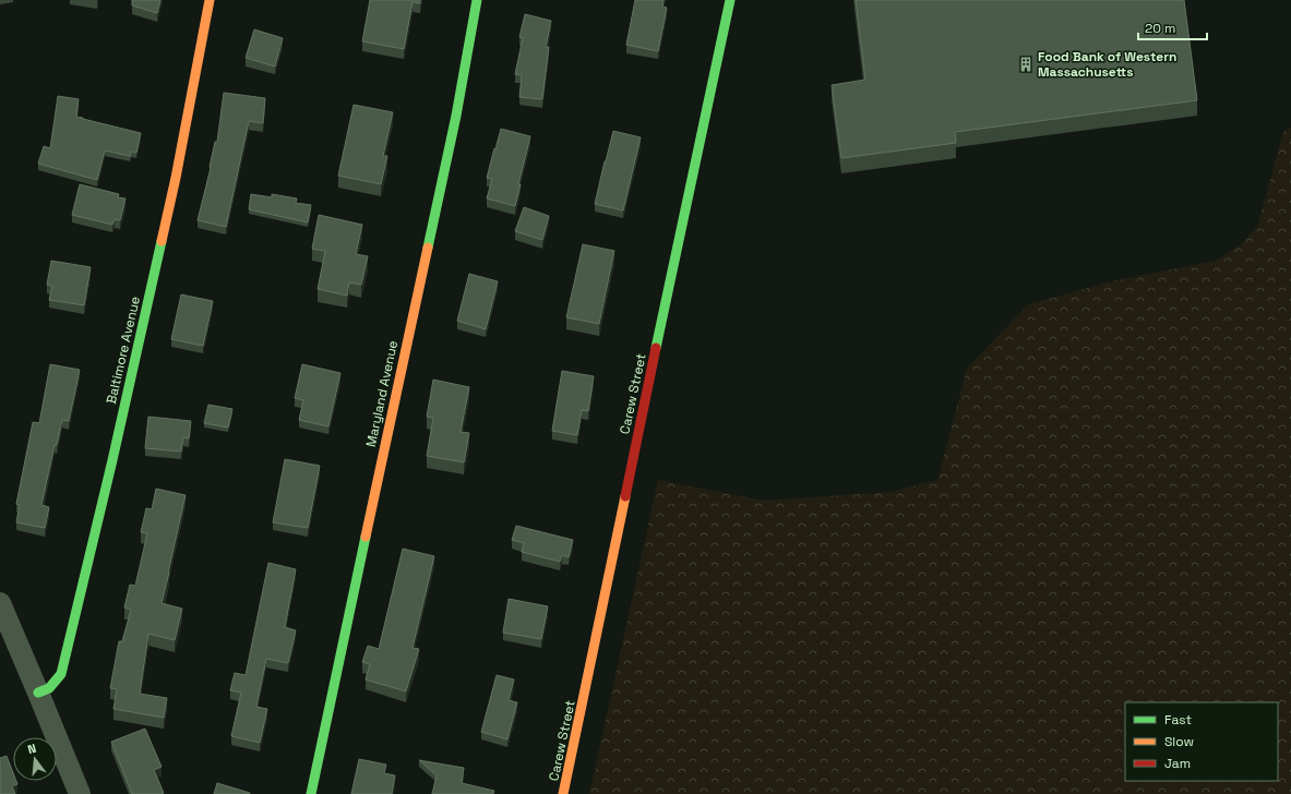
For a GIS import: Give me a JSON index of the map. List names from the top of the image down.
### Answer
{
  "streets": {
    "street": ["Baltimore Avenue", "Maryland Avenue", "Carew Street"]
  },
  "places": {
    "building": ["Food Bank of Western Massachusetts"]
  },
  "legend": ["Fast", "Slow", "Jam"],
  "scale_bar": "20 m",
  "north": "top"
}
